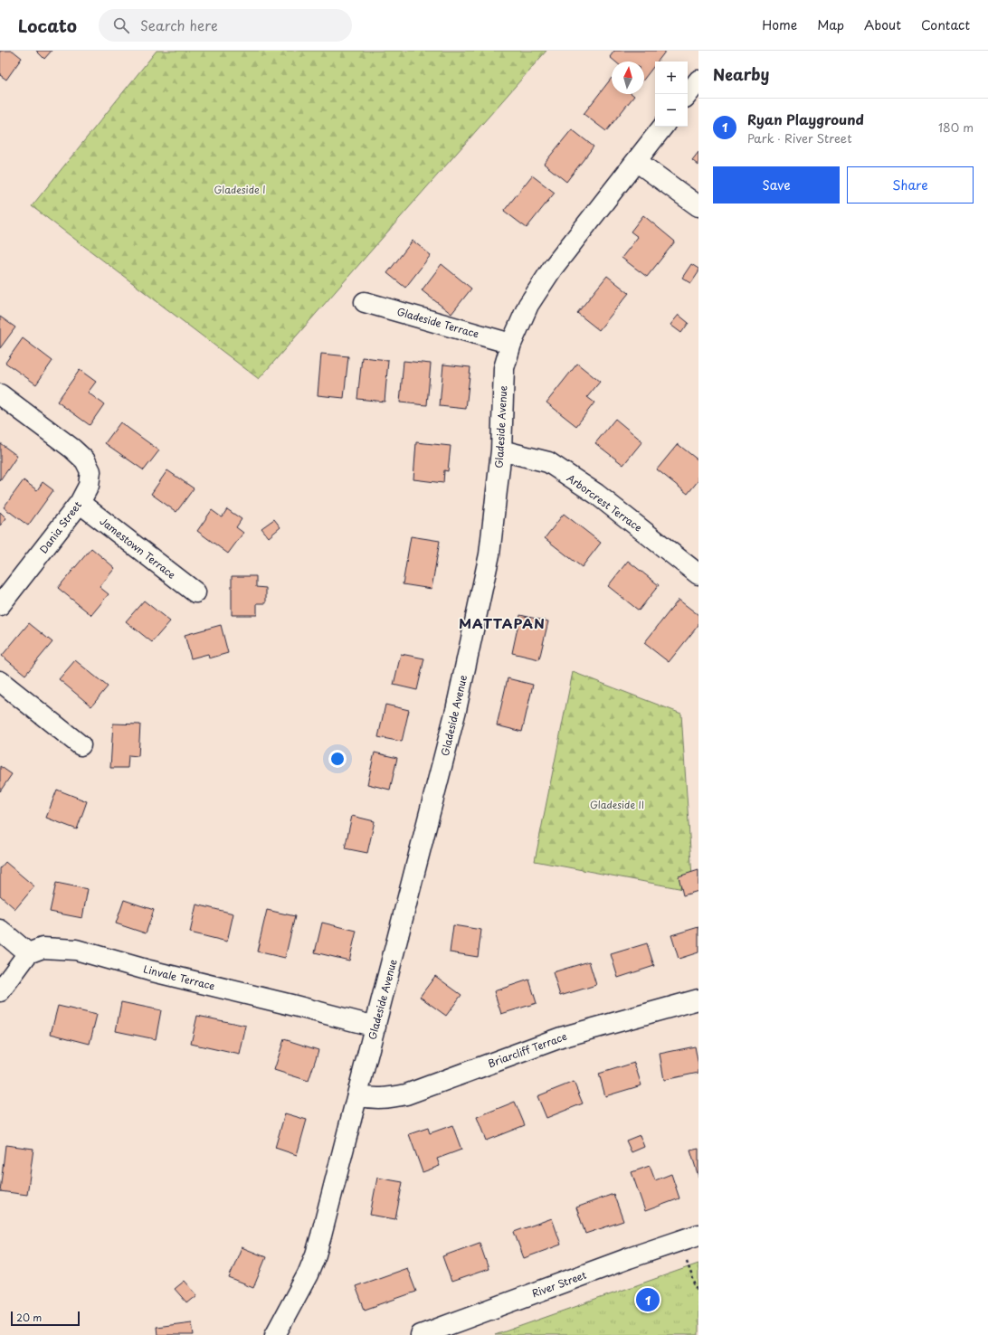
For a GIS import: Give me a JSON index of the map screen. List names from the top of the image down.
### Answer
{
  "streets": {
    "street": [
      "Gladeside Terrace",
      "Gladeside Avenue",
      "Arborcrest Terrace",
      "Dania Street",
      "Jamestown Terrace",
      "Linvale Terrace",
      "Briarcliff Terrace",
      "River Street"
    ]
  },
  "crossings": [
    ["Gladeside Terrace", "Gladeside Avenue"],
    ["Gladeside Avenue", "Arborcrest Terrace"],
    ["Gladeside Avenue", "Linvale Terrace"],
    ["Gladeside Avenue", "Briarcliff Terrace"],
    ["Dania Street", "Jamestown Terrace"]
  ],
  "districts": ["MATTAPAN"],
  "parks": ["Gladeside I", "Gladeside II"],
  "scale_bar": "20 m",
  "north": "top",
  "page": {
    "header": "Locato",
    "search": "Search here",
    "nav": [
      "Home",
      "Map",
      "About",
      "Contact"
    ],
    "heading": "Nearby",
    "map_buttons": ["+", "−"],
    "list": [
      {
        "mark": "1",
        "name": "Ryan Playground",
        "note": "Park · River Street",
        "value": "180 m"
      }
    ],
    "buttons": ["Save", "Share"],
    "pins": "1",
    "scale": "20 m"
  }
}
